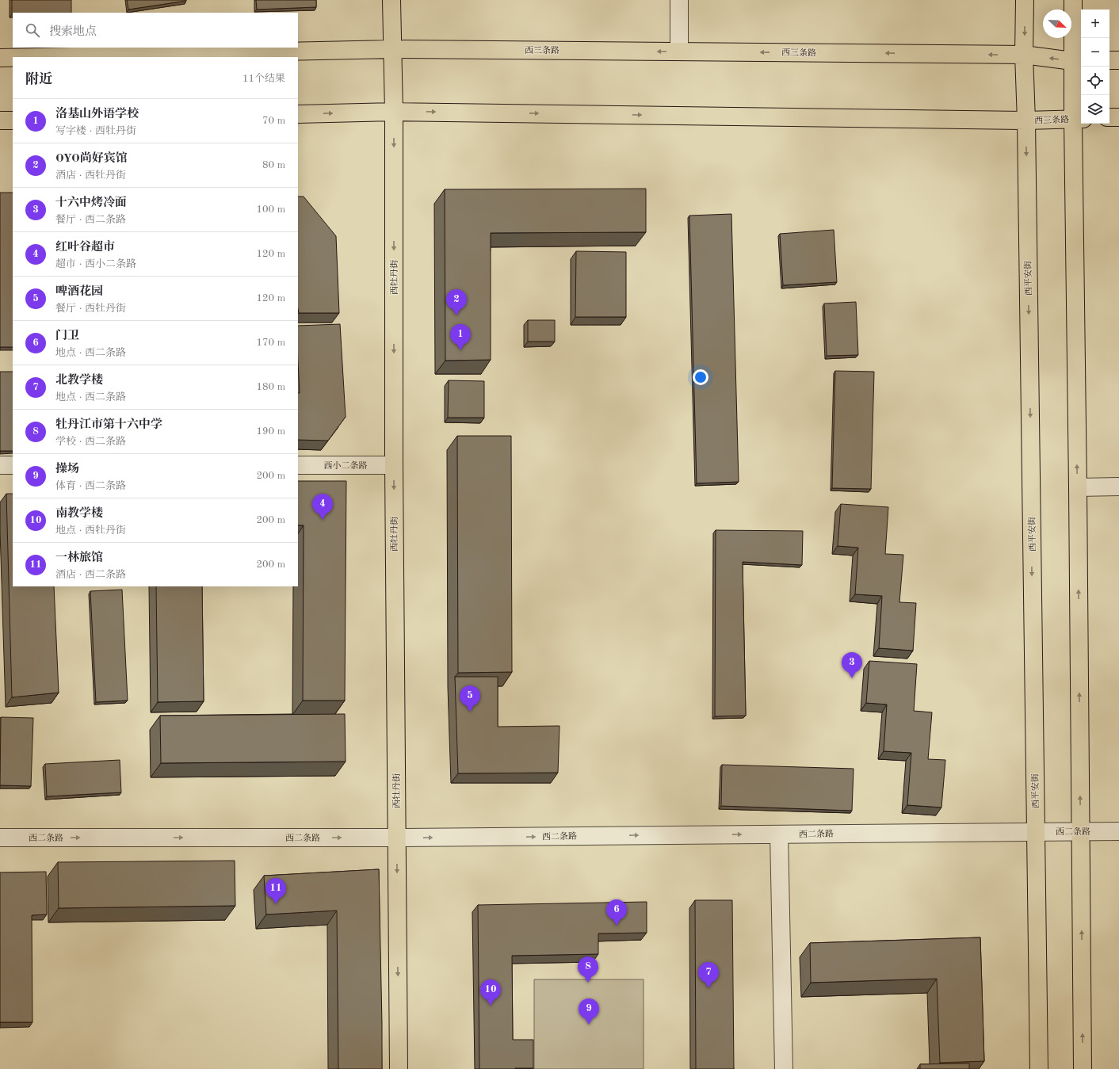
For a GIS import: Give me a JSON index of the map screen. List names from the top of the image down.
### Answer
{
  "streets": {
    "main road": ["西三条路", "西牡丹街", "西平安街"],
    "street": ["西小二条路", "西二条路"]
  },
  "crossings": [
    ["西三条路", "西牡丹街"],
    ["西三条路", "西平安街"],
    ["西牡丹街", "西小二条路"],
    ["西牡丹街", "西二条路"],
    ["西平安街", "西二条路"]
  ],
  "one_way": ["西牡丹街", "西二条路"],
  "north": "bottom right",
  "page": {
    "map_buttons": ["+", "−"],
    "search": "搜索地点",
    "heading": ["附近", "11个结果"],
    "list": [
      {
        "mark": "1",
        "name": "洛基山外语学校",
        "note": "写字楼 · 西牡丹街",
        "value": "70 m"
      },
      {
        "mark": "2",
        "name": "OYO尚好宾馆",
        "note": "酒店 · 西牡丹街",
        "value": "80 m"
      },
      {
        "mark": "3",
        "name": "十六中烤冷面",
        "note": "餐厅 · 西二条路",
        "value": "100 m"
      },
      {
        "mark": "4",
        "name": "红叶谷超市",
        "note": "超市 · 西小二条路",
        "value": "120 m"
      },
      {
        "mark": "5",
        "name": "啤酒花园",
        "note": "餐厅 · 西牡丹街",
        "value": "120 m"
      },
      {
        "mark": "6",
        "name": "门卫",
        "note": "地点 · 西二条路",
        "value": "170 m"
      },
      {
        "mark": "7",
        "name": "北教学楼",
        "note": "地点 · 西二条路",
        "value": "180 m"
      },
      {
        "mark": "8",
        "name": "牡丹江市第十六中学",
        "note": "学校 · 西二条路",
        "value": "190 m"
      },
      {
        "mark": "9",
        "name": "操场",
        "note": "体育 · 西二条路",
        "value": "200 m"
      },
      {
        "mark": "10",
        "name": "南教学楼",
        "note": "地点 · 西牡丹街",
        "value": "200 m"
      },
      {
        "mark": "11",
        "name": "一林旅馆",
        "note": "酒店 · 西二条路",
        "value": "200 m"
      }
    ],
    "pins": [
      "2",
      "1",
      "4",
      "3",
      "5",
      "11",
      "6",
      "8",
      "7",
      "10",
      "9"
    ]
  }
}
